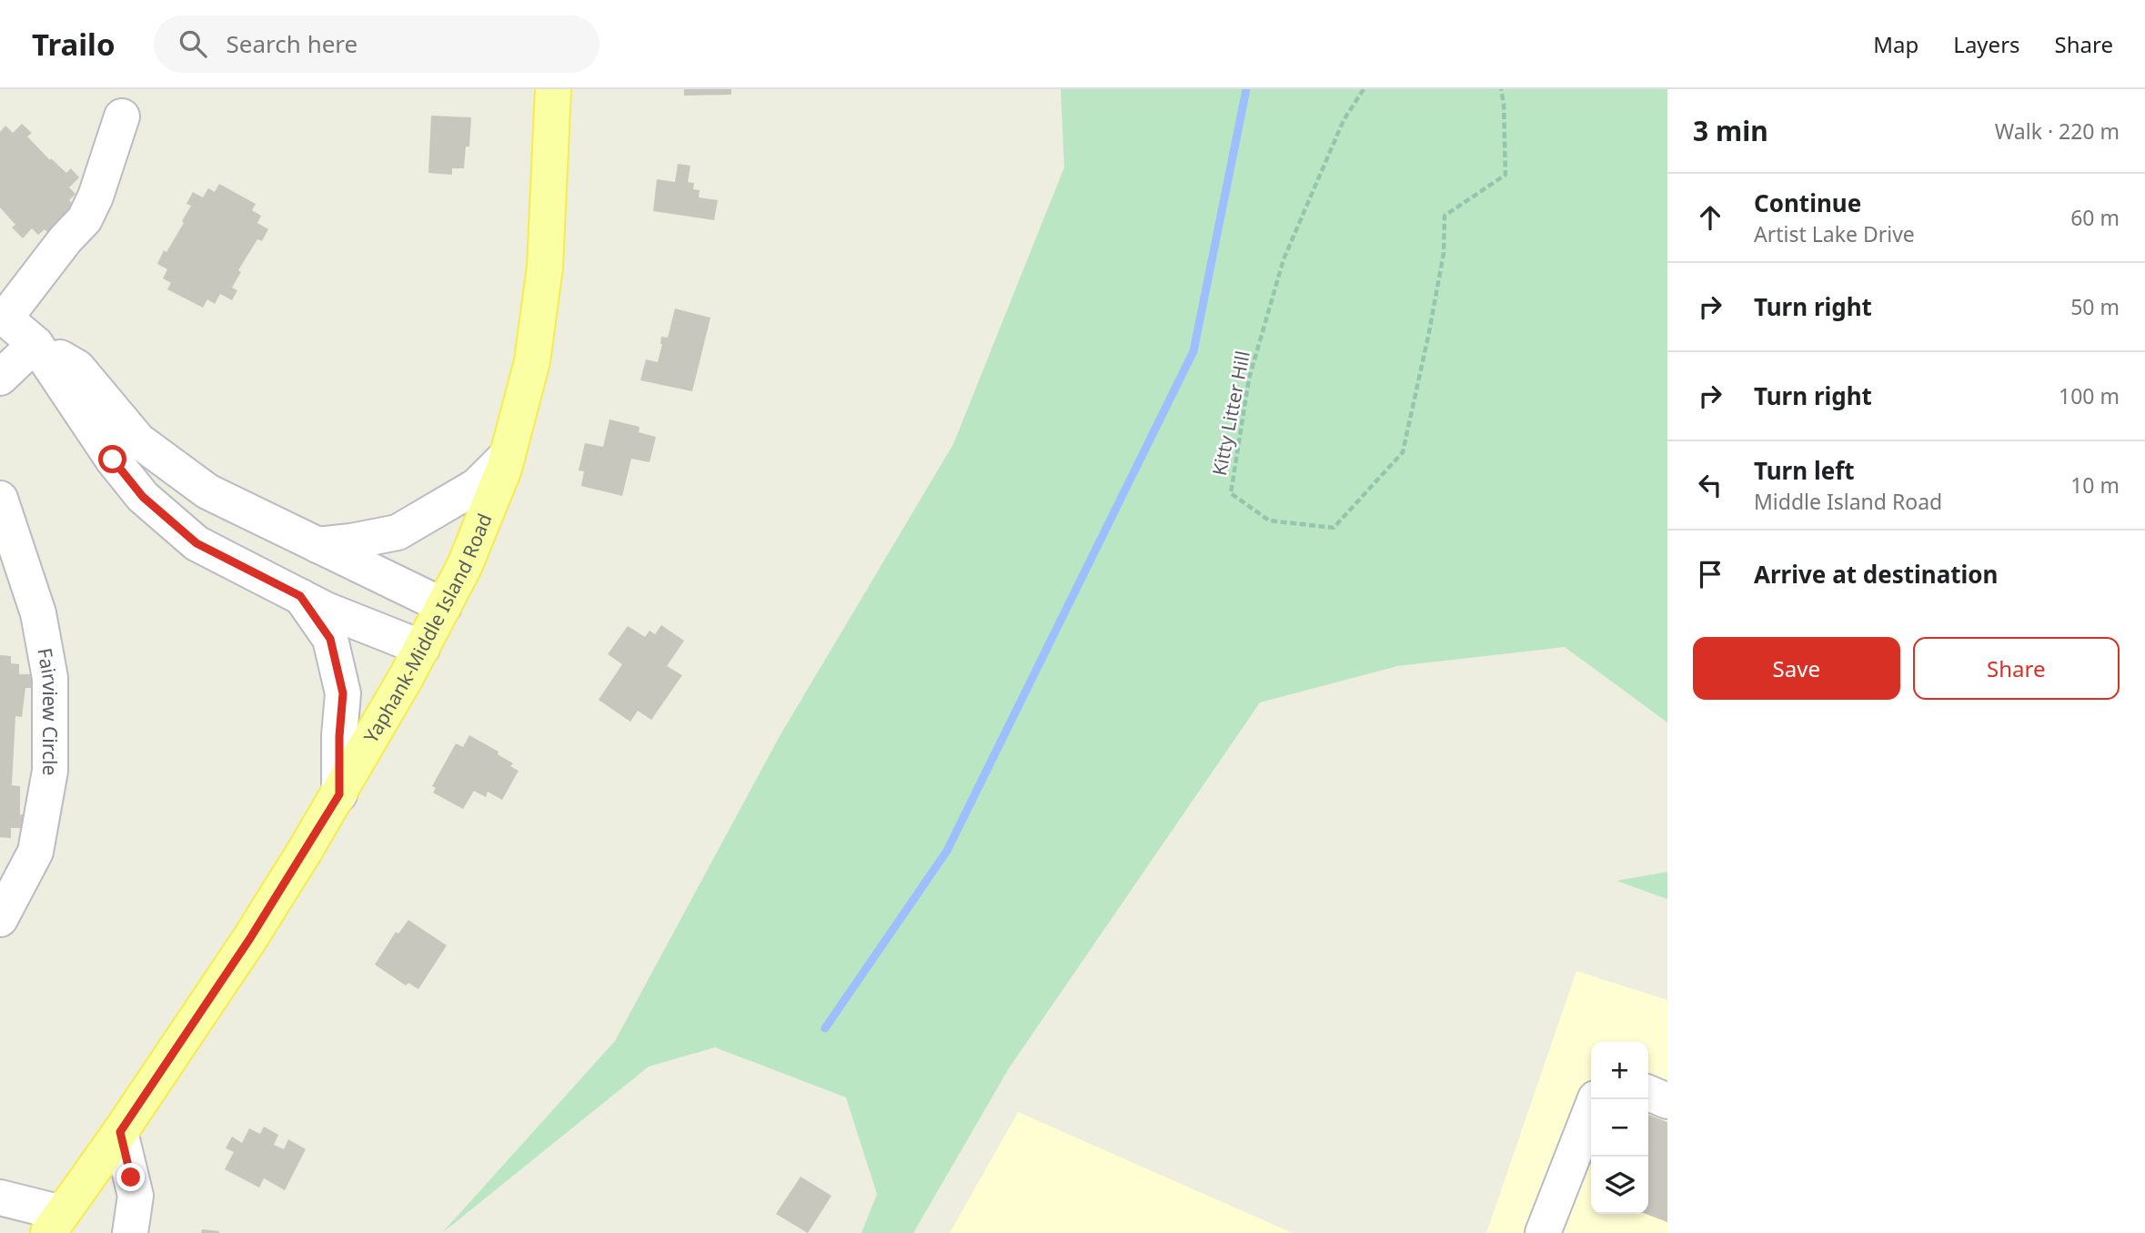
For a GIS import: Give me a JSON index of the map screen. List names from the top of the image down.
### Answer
{
  "streets": {
    "main road": ["Yaphank-Middle Island Road"],
    "street": ["Fairview Circle"],
    "path": ["Kitty Litter Hill"]
  },
  "page": {
    "header": "Trailo",
    "search": "Search here",
    "nav": ["Map", "Layers", "Share"],
    "heading": ["3 min", "Walk · 220 m"],
    "list": [
      ["Continue", "Artist Lake Drive", "60 m"],
      ["Turn right", "50 m"],
      ["Turn right", "100 m"],
      ["Turn left", "Middle Island Road", "10 m"],
      "Arrive at destination"
    ],
    "buttons": ["Save", "Share"],
    "map_buttons": ["+", "−"]
  }
}
